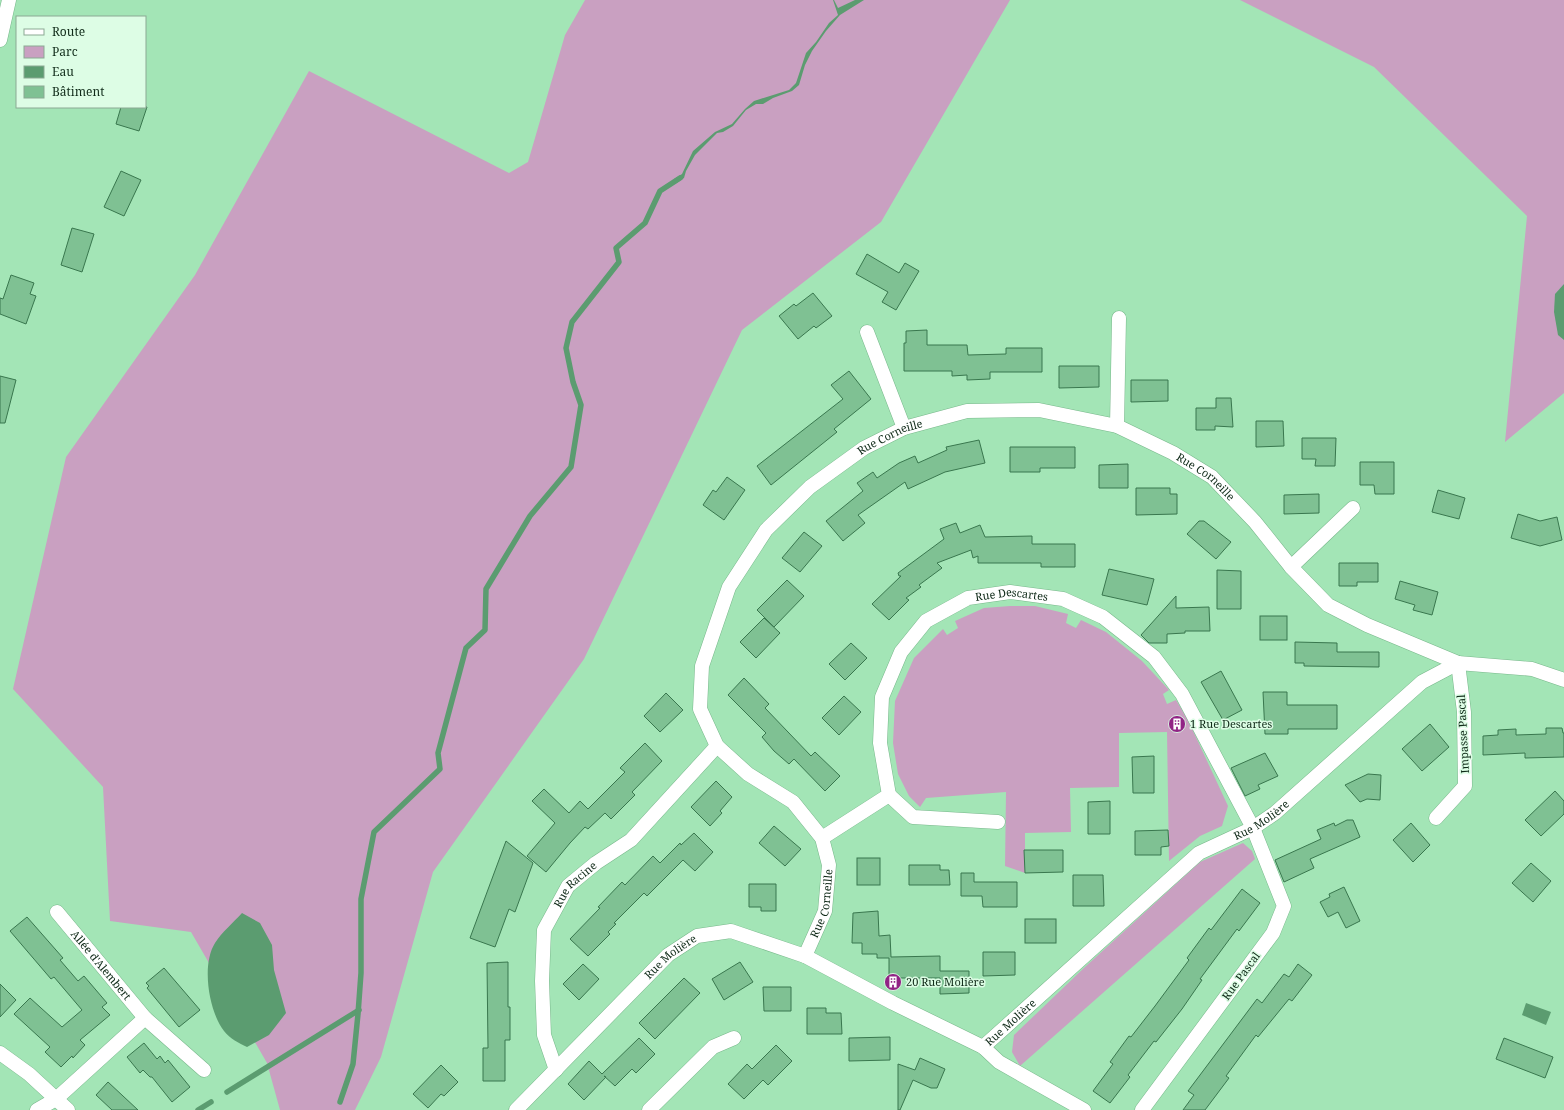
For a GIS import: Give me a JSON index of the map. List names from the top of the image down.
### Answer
{
  "streets": {
    "street": [
      "Rue Corneille",
      "Rue Descartes",
      "Impasse Pascal",
      "Rue Molière",
      "Rue Racine",
      "Allée d'Alembert",
      "Rue Pascal"
    ]
  },
  "crossings": [
    ["Rue Corneille", "Impasse Pascal"],
    ["Rue Corneille", "Rue Molière"],
    ["Rue Corneille", "Rue Racine"],
    ["Rue Descartes", "Rue Molière"],
    ["Rue Descartes", "Rue Pascal"],
    ["Impasse Pascal", "Rue Molière"],
    ["Rue Molière", "Rue Racine"],
    ["Rue Molière", "Rue Pascal"]
  ],
  "places": {
    "building": ["1 Rue Descartes", "20 Rue Molière"]
  },
  "legend": [
    "Route",
    "Parc",
    "Eau",
    "Bâtiment"
  ]
}
